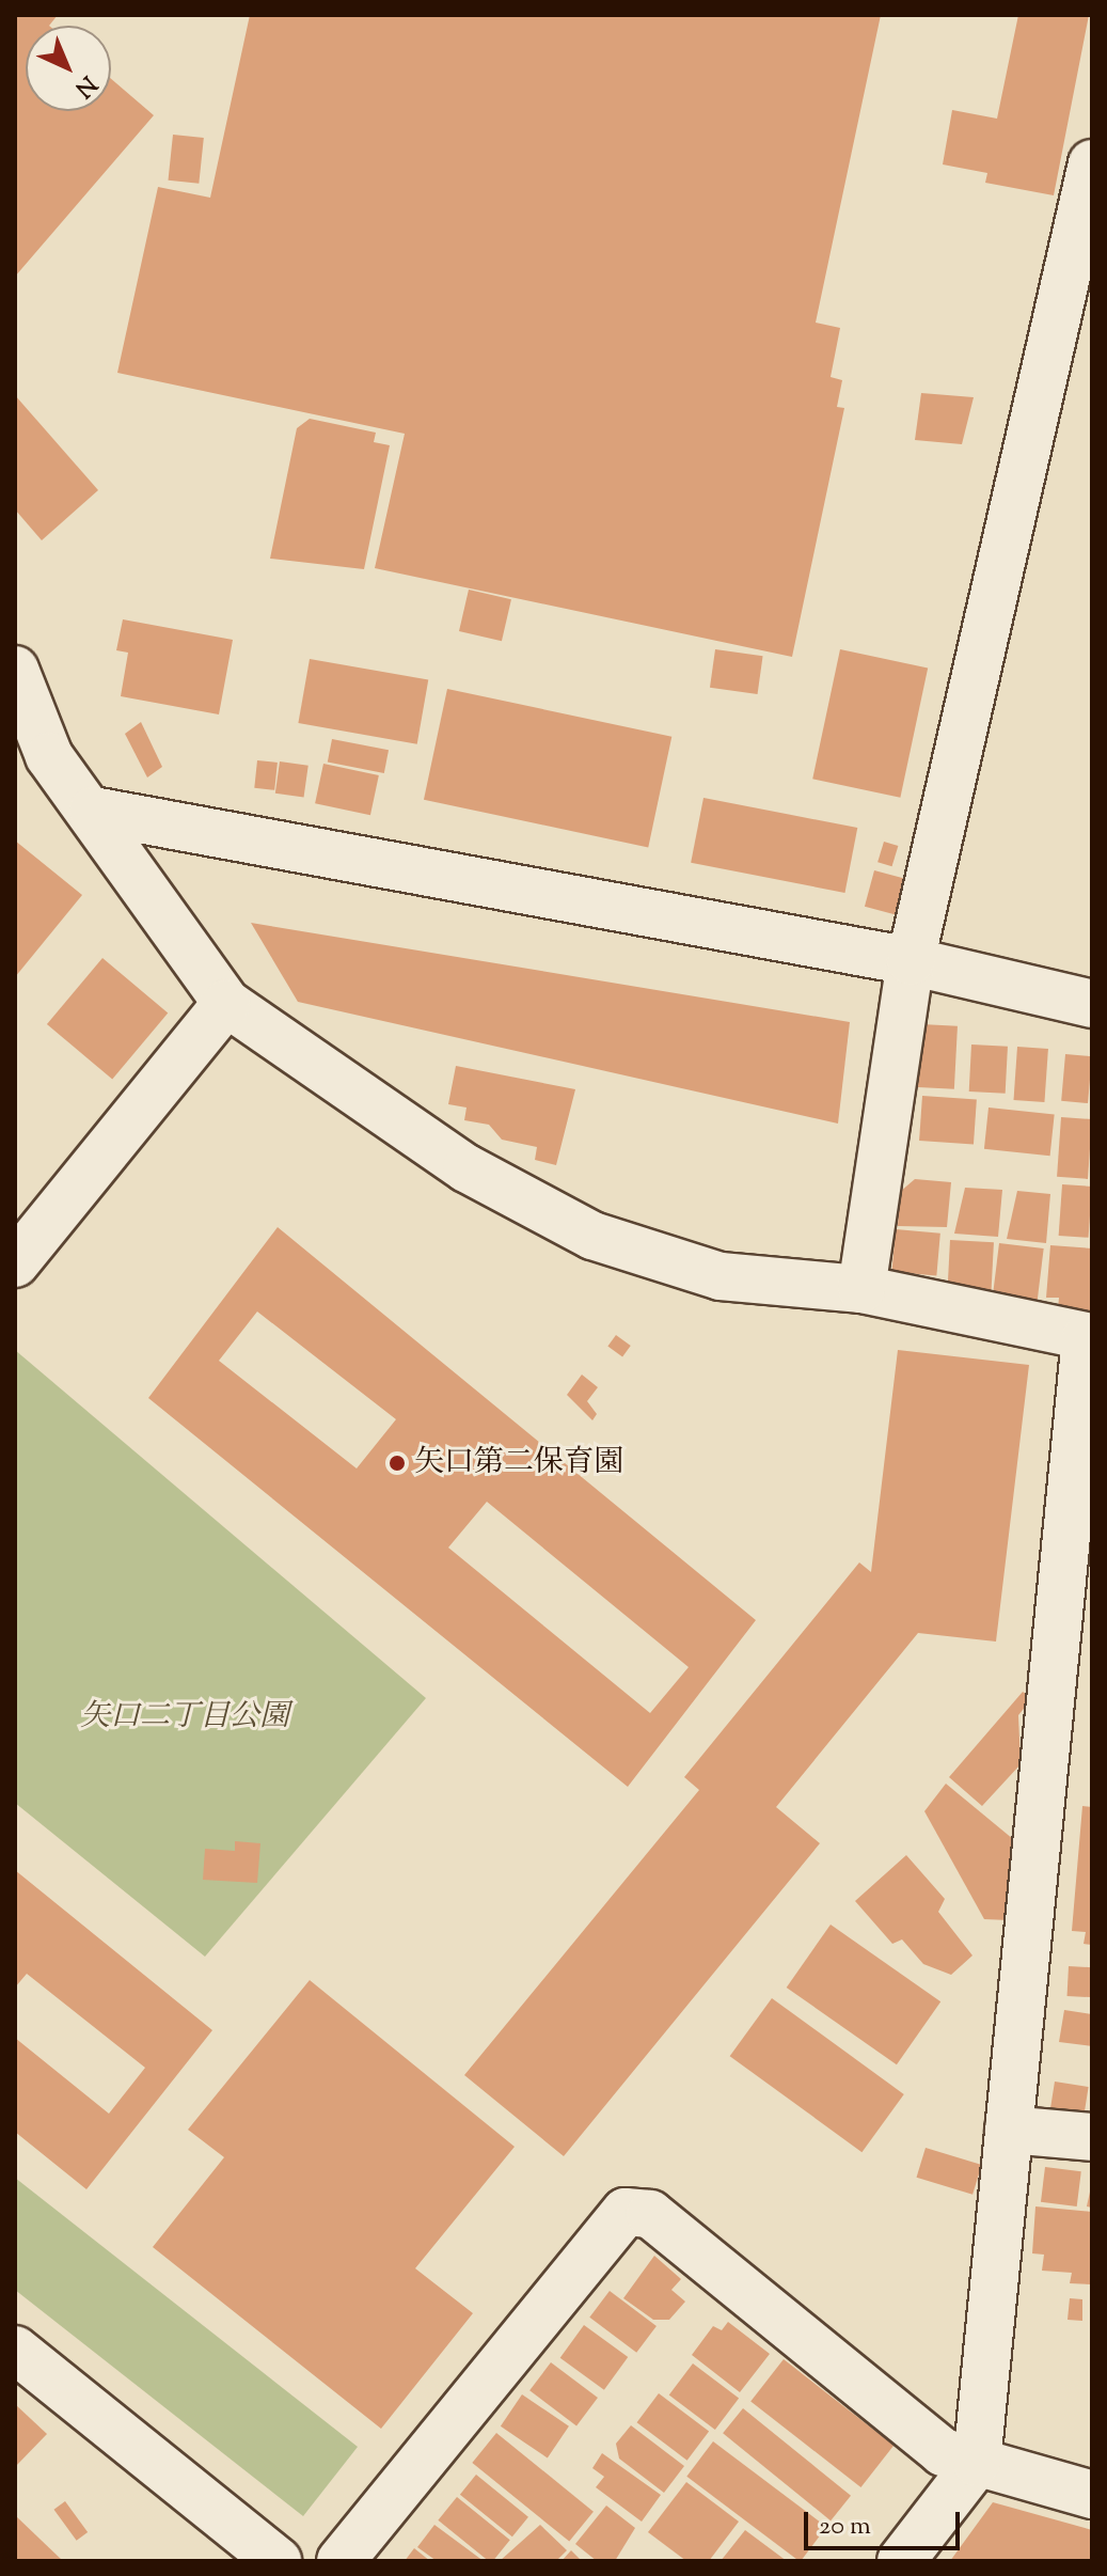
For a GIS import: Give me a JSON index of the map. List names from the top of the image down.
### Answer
{
  "parks": ["矢口二丁目公園"],
  "places": ["矢口第二保育園"],
  "scale_bar": "20 m",
  "north": "bottom right"
}
